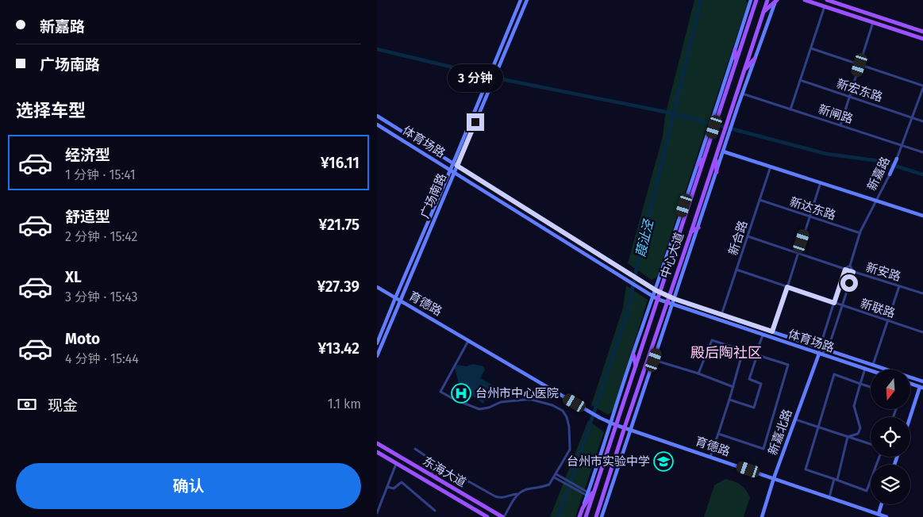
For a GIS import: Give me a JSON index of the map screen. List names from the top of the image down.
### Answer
{
  "streets": {
    "main road": [
      "体育场路",
      "新嘉路",
      "广场南路",
      "中心大道",
      "育德路",
      "新嘉北路",
      "东海大道"
    ],
    "street": [
      "新宏东路",
      "新闸路",
      "新达东路",
      "新合路",
      "新安路",
      "新联路"
    ]
  },
  "crossings": [
    ["新宏东路", "新嘉路"],
    ["新闸路", "新嘉路"],
    ["体育场路", "广场南路"],
    ["体育场路", "中心大道"],
    ["体育场路", "新嘉北路"],
    ["新嘉路", "新达东路"],
    ["广场南路", "育德路"],
    ["新达东路", "新合路"],
    ["新合路", "新安路"],
    ["新合路", "新联路"],
    ["中心大道", "育德路"],
    ["育德路", "新嘉北路"]
  ],
  "districts": ["殿后陶社区"],
  "water": ["葭沚泾"],
  "places": {
    "hospital": ["台州市中心医院"],
    "school or university": ["台州市实验中学"]
  },
  "north": "bottom",
  "page": {
    "banner": ["新嘉路", "广场南路"],
    "bubble": "3 分钟",
    "heading": "选择车型",
    "list": [
      {
        "name": "经济型",
        "note": "1 分钟 · 15:41",
        "value": "¥16.11"
      },
      {
        "name": "舒适型",
        "note": "2 分钟 · 15:42",
        "value": "¥21.75"
      },
      {
        "name": "XL",
        "note": "3 分钟 · 15:43",
        "value": "¥27.39"
      },
      {
        "name": "Moto",
        "note": "4 分钟 · 15:44",
        "value": "¥13.42"
      }
    ],
    "pay": ["现金", "1.1 km"],
    "buttons": "确认"
  }
}
